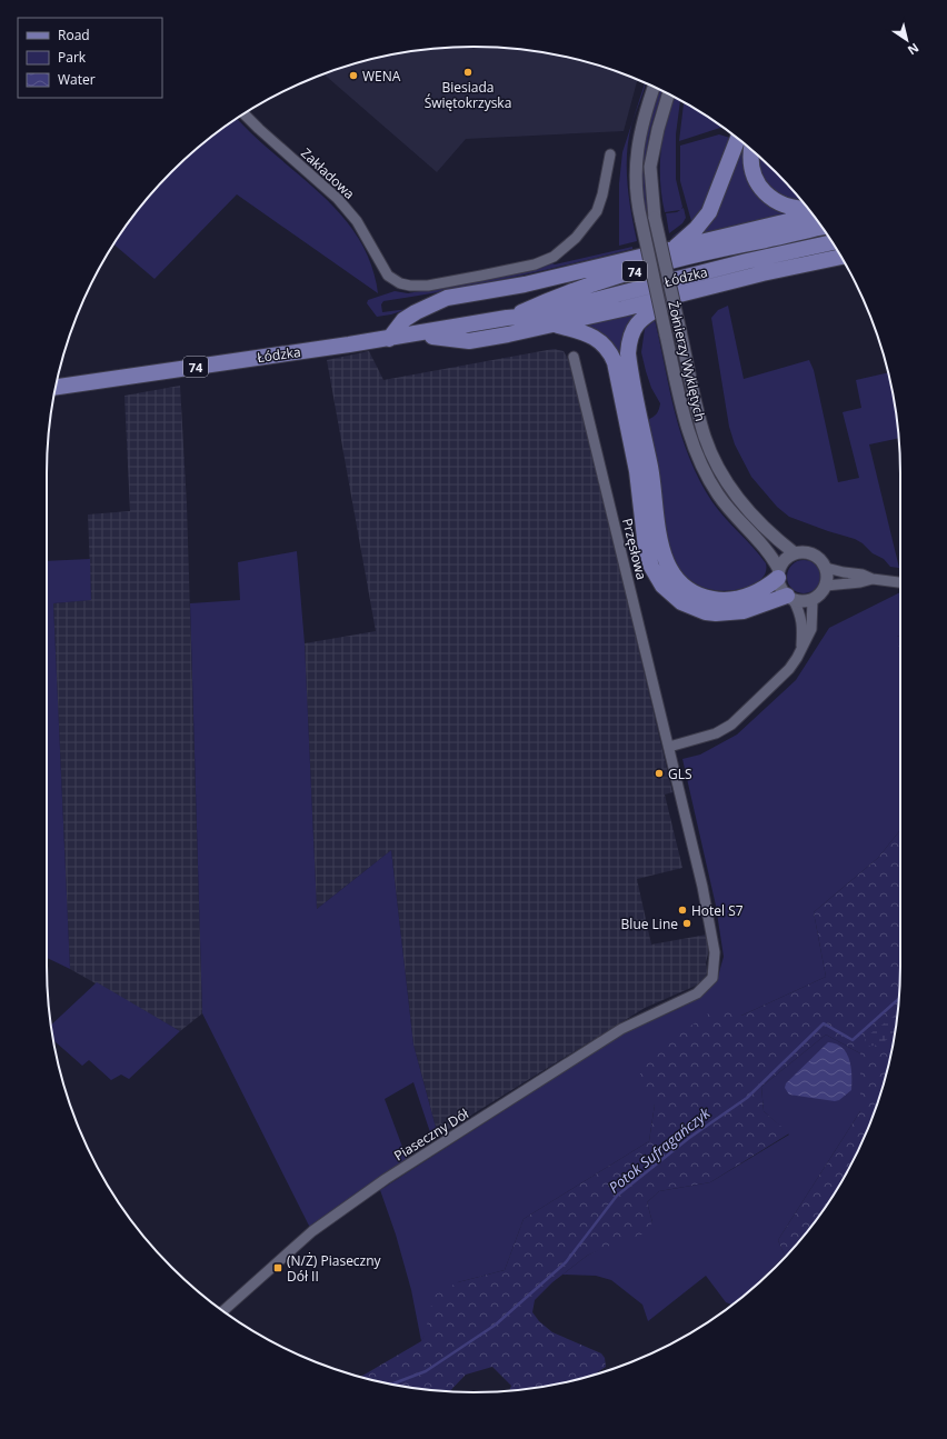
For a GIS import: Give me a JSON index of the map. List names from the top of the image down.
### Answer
{
  "streets": {
    "main road": ["74", "Łódzka"],
    "street": [
      "Zakładowa",
      "Żołnierzy Wyklętych",
      "Przęsłowa",
      "Piaseczny Dół"
    ]
  },
  "crossings": [
    ["Przęsłowa", "Piaseczny Dół"]
  ],
  "water": ["Potok Sufragańczyk"],
  "places": {
    "other": [
      "Biesiada Świętokrzyska",
      "WENA",
      "GLS",
      "Hotel S7",
      "Blue Line"
    ],
    "transit": ["(N/Ż) Piaseczny Dół II"]
  },
  "legend": ["Road", "Park", "Water"],
  "north": "bottom right"
}
